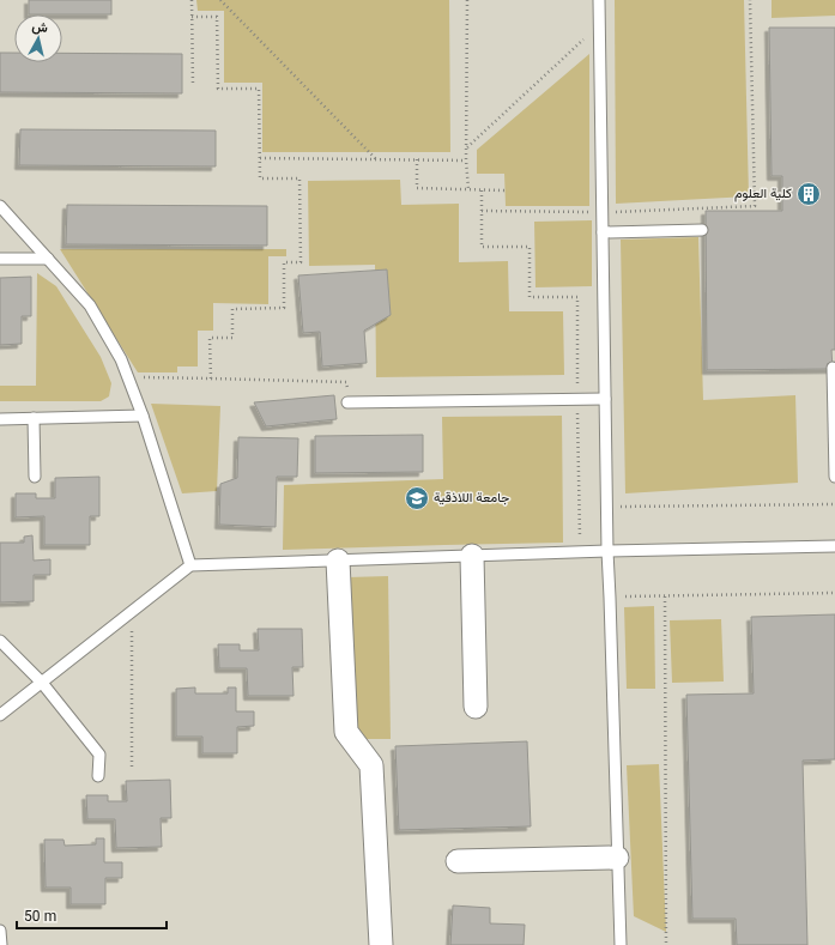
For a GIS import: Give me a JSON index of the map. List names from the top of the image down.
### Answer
{
  "places": {
    "building": ["كلية العلوم"],
    "school or university": ["جامعة اللاذقية"]
  },
  "scale_bar": "50 m",
  "north": "top"
}
